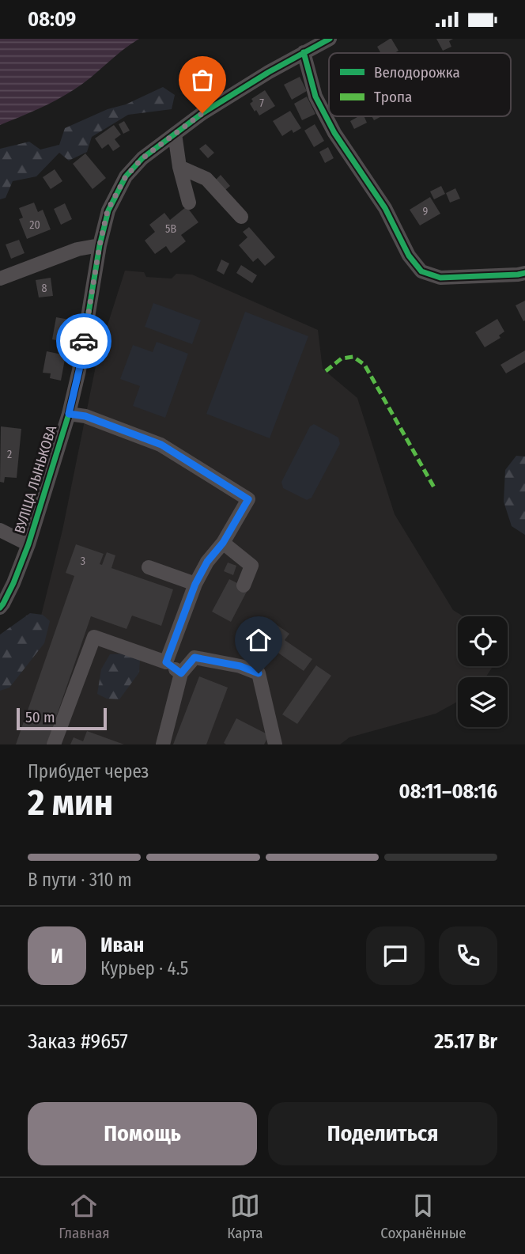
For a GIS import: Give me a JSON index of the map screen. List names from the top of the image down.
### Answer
{
  "streets": {
    "street": ["ВУЛІЦА ЛЫНЬКОВА"]
  },
  "house_numbers": [
    "7",
    "9",
    "20",
    "5В",
    "8",
    "2",
    "3"
  ],
  "legend": ["Велодорожка", "Тропа"],
  "scale_bar": "50 m",
  "page": {
    "status": "08:09",
    "scale": "50 m",
    "heading": ["2 мин", "Прибудет через", "08:11–08:16"],
    "panel": [
      "Иван",
      "Курьер · 4.5",
      "Заказ #9657",
      "25.17 Br"
    ],
    "bar": "В пути · 310 m",
    "round": "И",
    "buttons": ["Помощь", "Поделиться"],
    "tabs": ["Главная", "Карта", "Сохранённые"]
  }
}
